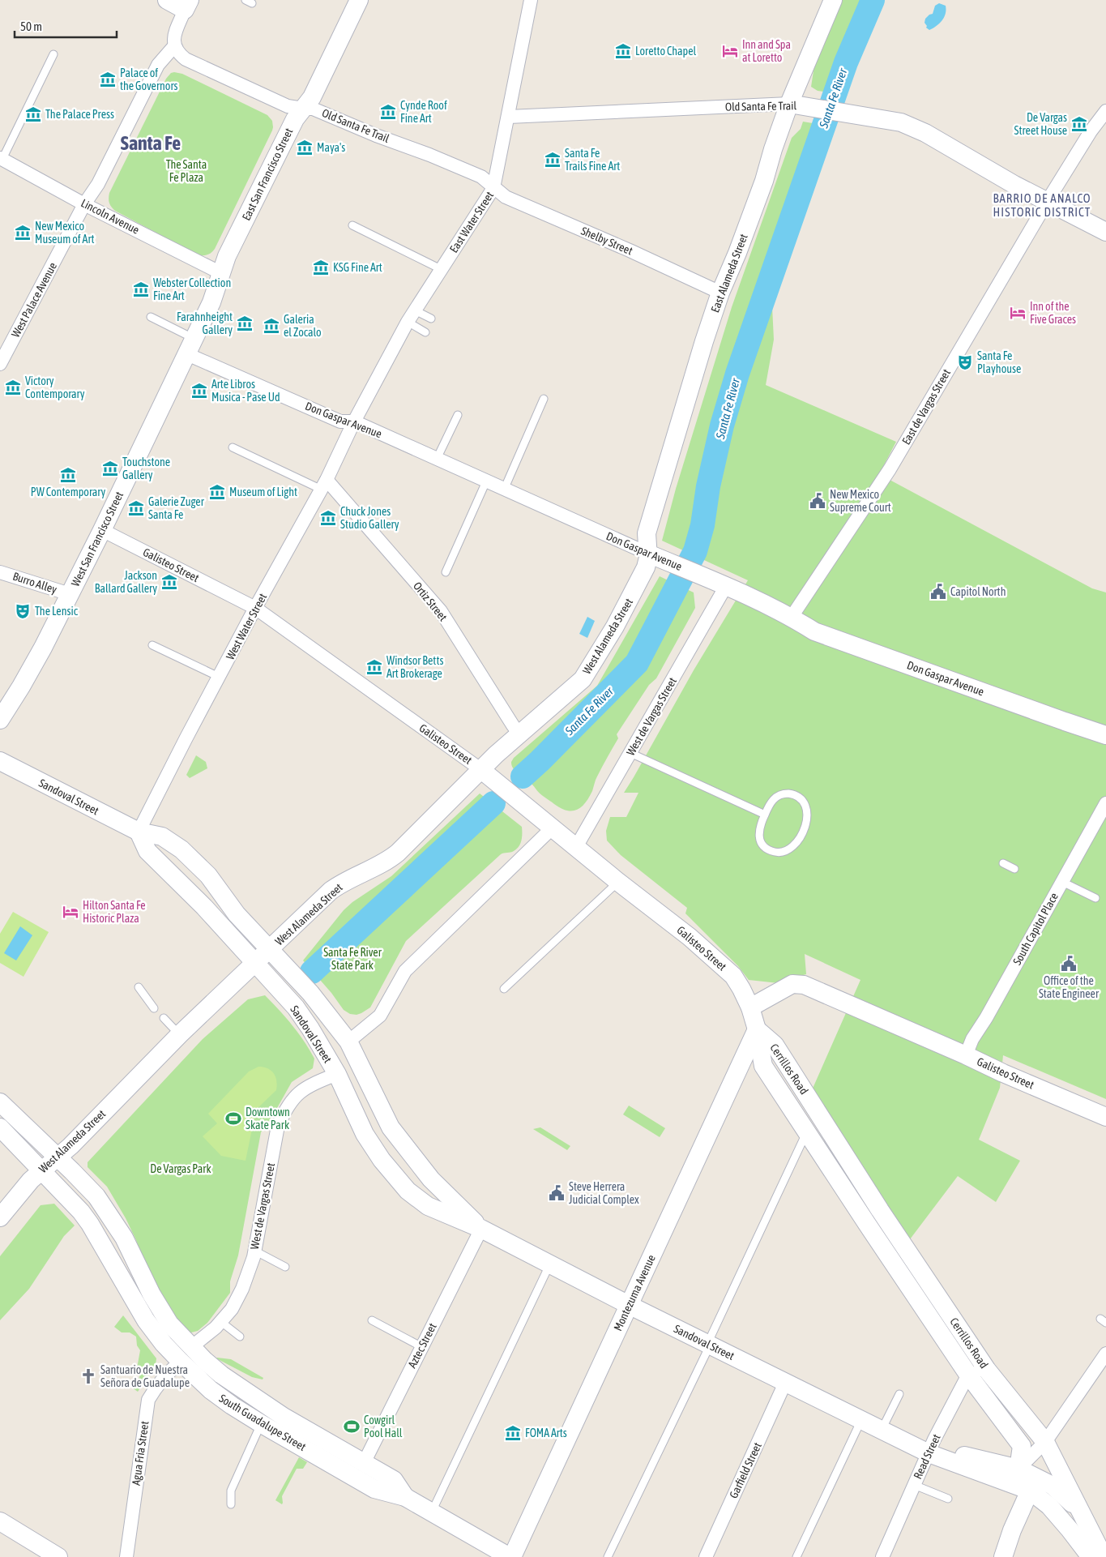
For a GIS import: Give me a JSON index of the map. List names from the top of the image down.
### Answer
{
  "streets": {
    "street": [
      "Old Santa Fe Trail",
      "East San Francisco Street",
      "Lincoln Avenue",
      "East Water Street",
      "Shelby Street",
      "East Alameda Street",
      "West Palace Avenue",
      "East de Vargas Street",
      "Don Gaspar Avenue",
      "West San Francisco Street",
      "Galisteo Street",
      "Burro Alley",
      "Ortiz Street",
      "West Water Street",
      "West Alameda Street",
      "West de Vargas Street",
      "Sandoval Street",
      "South Capitol Place",
      "Cerrillos Road",
      "Montezuma Avenue",
      "Aztec Street",
      "South Guadalupe Street",
      "Agua Fria Street",
      "Read Street",
      "Garfield Street"
    ]
  },
  "crossings": [
    ["Old Santa Fe Trail", "East San Francisco Street"],
    ["Old Santa Fe Trail", "East Water Street"],
    ["Old Santa Fe Trail", "Shelby Street"],
    ["Old Santa Fe Trail", "East Alameda Street"],
    ["Old Santa Fe Trail", "West Palace Avenue"],
    ["Old Santa Fe Trail", "East de Vargas Street"],
    ["East San Francisco Street", "Lincoln Avenue"],
    ["East San Francisco Street", "Don Gaspar Avenue"],
    ["East San Francisco Street", "West San Francisco Street"],
    ["Lincoln Avenue", "West Palace Avenue"],
    ["East Water Street", "Shelby Street"],
    ["East Water Street", "Don Gaspar Avenue"],
    ["East Water Street", "West Water Street"],
    ["Shelby Street", "East Alameda Street"],
    ["East Alameda Street", "Don Gaspar Avenue"],
    ["East Alameda Street", "West Alameda Street"],
    ["East de Vargas Street", "Don Gaspar Avenue"],
    ["Don Gaspar Avenue", "West San Francisco Street"],
    ["Don Gaspar Avenue", "West Water Street"],
    ["Don Gaspar Avenue", "West Alameda Street"],
    ["Don Gaspar Avenue", "West de Vargas Street"],
    ["West San Francisco Street", "Galisteo Street"],
    ["West San Francisco Street", "Burro Alley"],
    ["Galisteo Street", "West Water Street"],
    ["Galisteo Street", "West Alameda Street"],
    ["Galisteo Street", "West de Vargas Street"],
    ["Galisteo Street", "South Capitol Place"],
    ["Galisteo Street", "Cerrillos Road"],
    ["Galisteo Street", "Montezuma Avenue"],
    ["Ortiz Street", "West Water Street"],
    ["Ortiz Street", "West Alameda Street"],
    ["West Water Street", "Sandoval Street"],
    ["West Alameda Street", "Sandoval Street"],
    ["West Alameda Street", "South Guadalupe Street"],
    ["West de Vargas Street", "Sandoval Street"],
    ["West de Vargas Street", "South Guadalupe Street"],
    ["Sandoval Street", "Cerrillos Road"],
    ["Sandoval Street", "Montezuma Avenue"],
    ["Sandoval Street", "Aztec Street"],
    ["Sandoval Street", "Read Street"],
    ["Sandoval Street", "Garfield Street"],
    ["Cerrillos Road", "Montezuma Avenue"],
    ["Cerrillos Road", "Read Street"],
    ["Montezuma Avenue", "South Guadalupe Street"],
    ["Aztec Street", "South Guadalupe Street"],
    ["South Guadalupe Street", "Agua Fria Street"]
  ],
  "districts": ["Santa Fe", "BARRIO DE ANALCO HISTORIC DISTRICT"],
  "water": ["Santa Fe River"],
  "parks": ["The Santa Fe Plaza", "Santa Fe River State Park", "De Vargas Park"],
  "places": {
    "museum": [
      "Loretto Chapel",
      "Palace of the Governors",
      "Cynde Roof Fine Art",
      "The Palace Press",
      "De Vargas Street House",
      "Maya's",
      "Santa Fe Trails Fine Art",
      "New Mexico Museum of Art",
      "KSG Fine Art",
      "Webster Collection Fine Art",
      "Farahnheight Gallery",
      "Galeria el Zocalo",
      "Victory Contemporary",
      "Arte Libros Musica - Pase Ud",
      "Touchstone Gallery",
      "PW Contemporary",
      "Museum of Light",
      "Galerie Zuger Santa Fe",
      "Chuck Jones Studio Gallery",
      "Jackson Ballard Gallery",
      "Windsor Betts Art Brokerage",
      "FOMA Arts"
    ],
    "hotel": ["Inn and Spa at Loretto", "Inn of the Five Graces", "Hilton Santa Fe Historic Plaza"],
    "theatre": ["Santa Fe Playhouse", "The Lensic"],
    "public building": [
      "New Mexico Supreme Court",
      "Capitol North",
      "Office of the State Engineer",
      "Steve Herrera Judicial Complex"
    ],
    "sports": ["Downtown Skate Park", "Cowgirl Pool Hall"],
    "church": ["Santuario de Nuestra Señora de Guadalupe"]
  },
  "scale_bar": "50 m"
}
